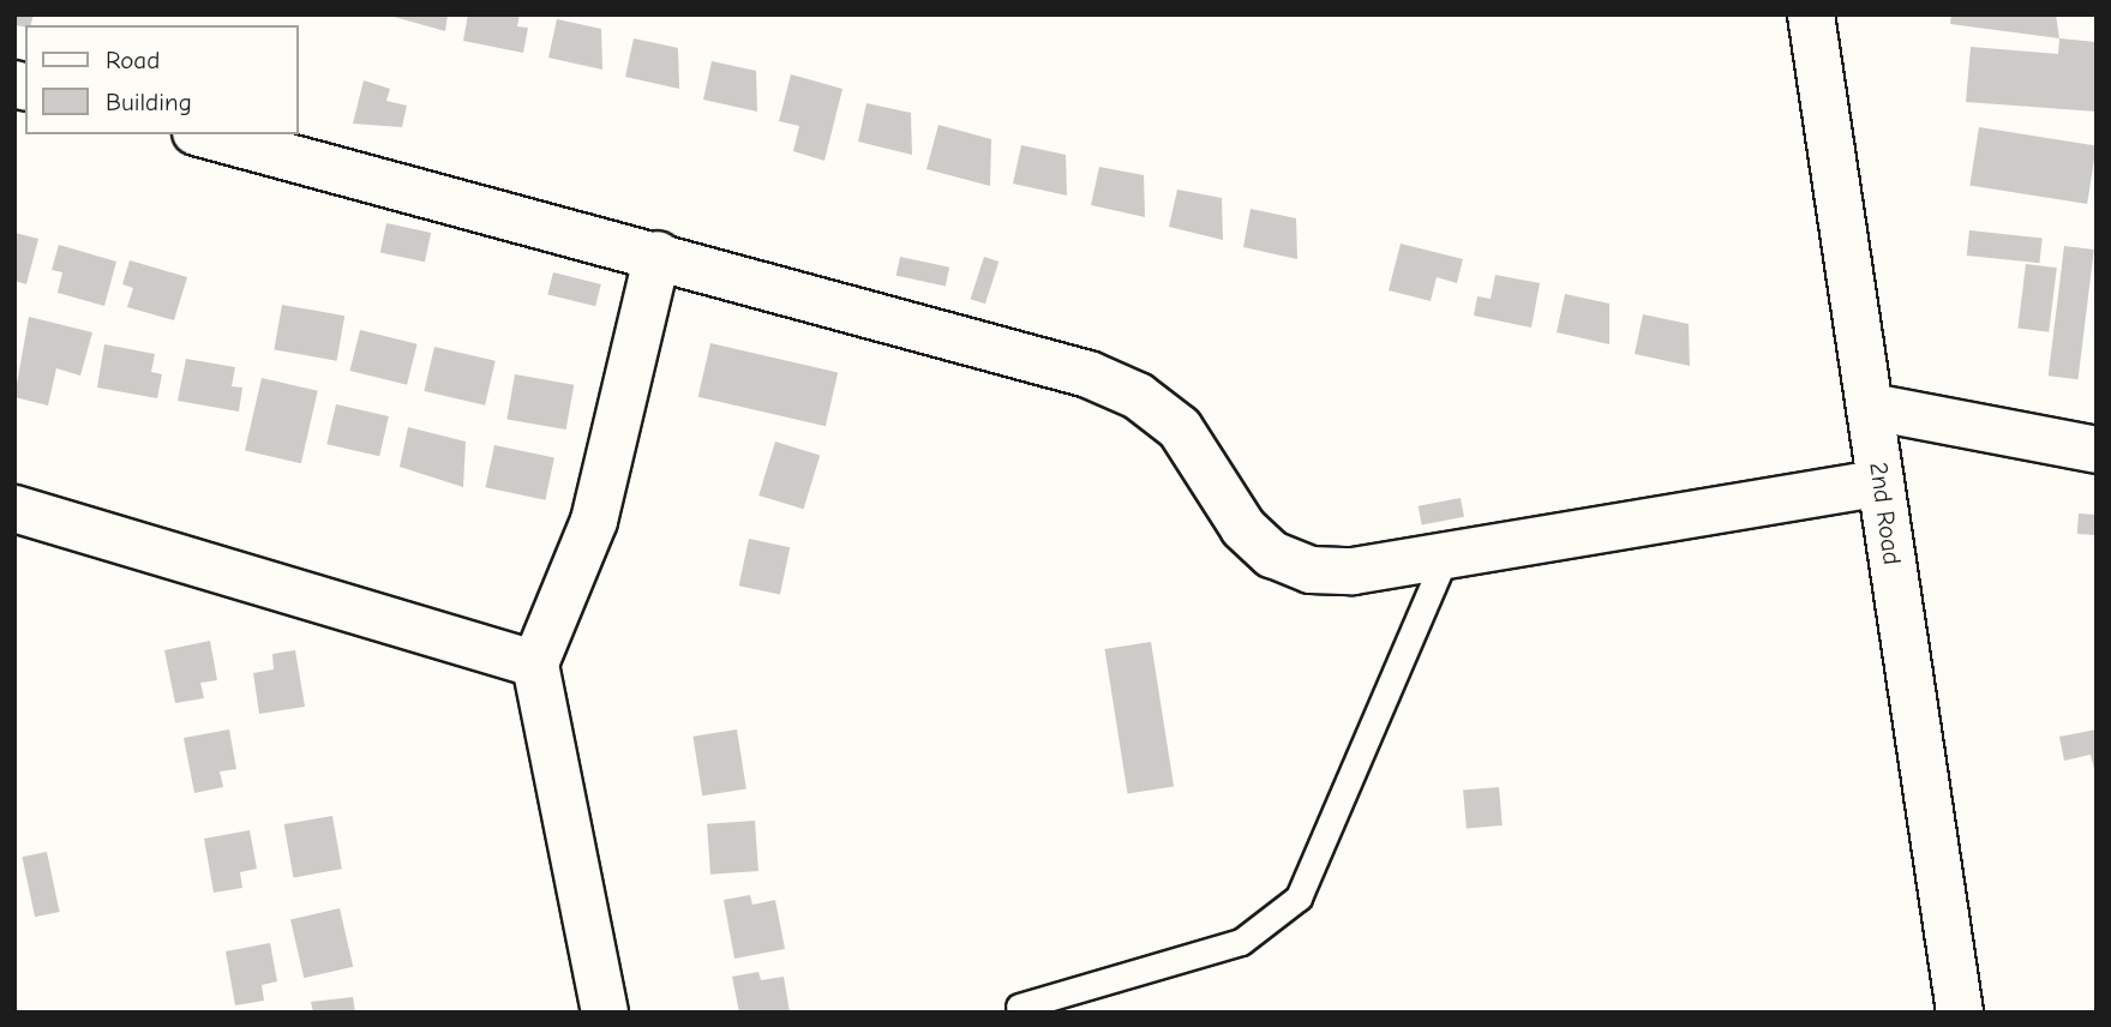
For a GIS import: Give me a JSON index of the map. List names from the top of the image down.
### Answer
{
  "streets": {
    "street": ["2nd Road"]
  },
  "legend": ["Road", "Building"]
}
